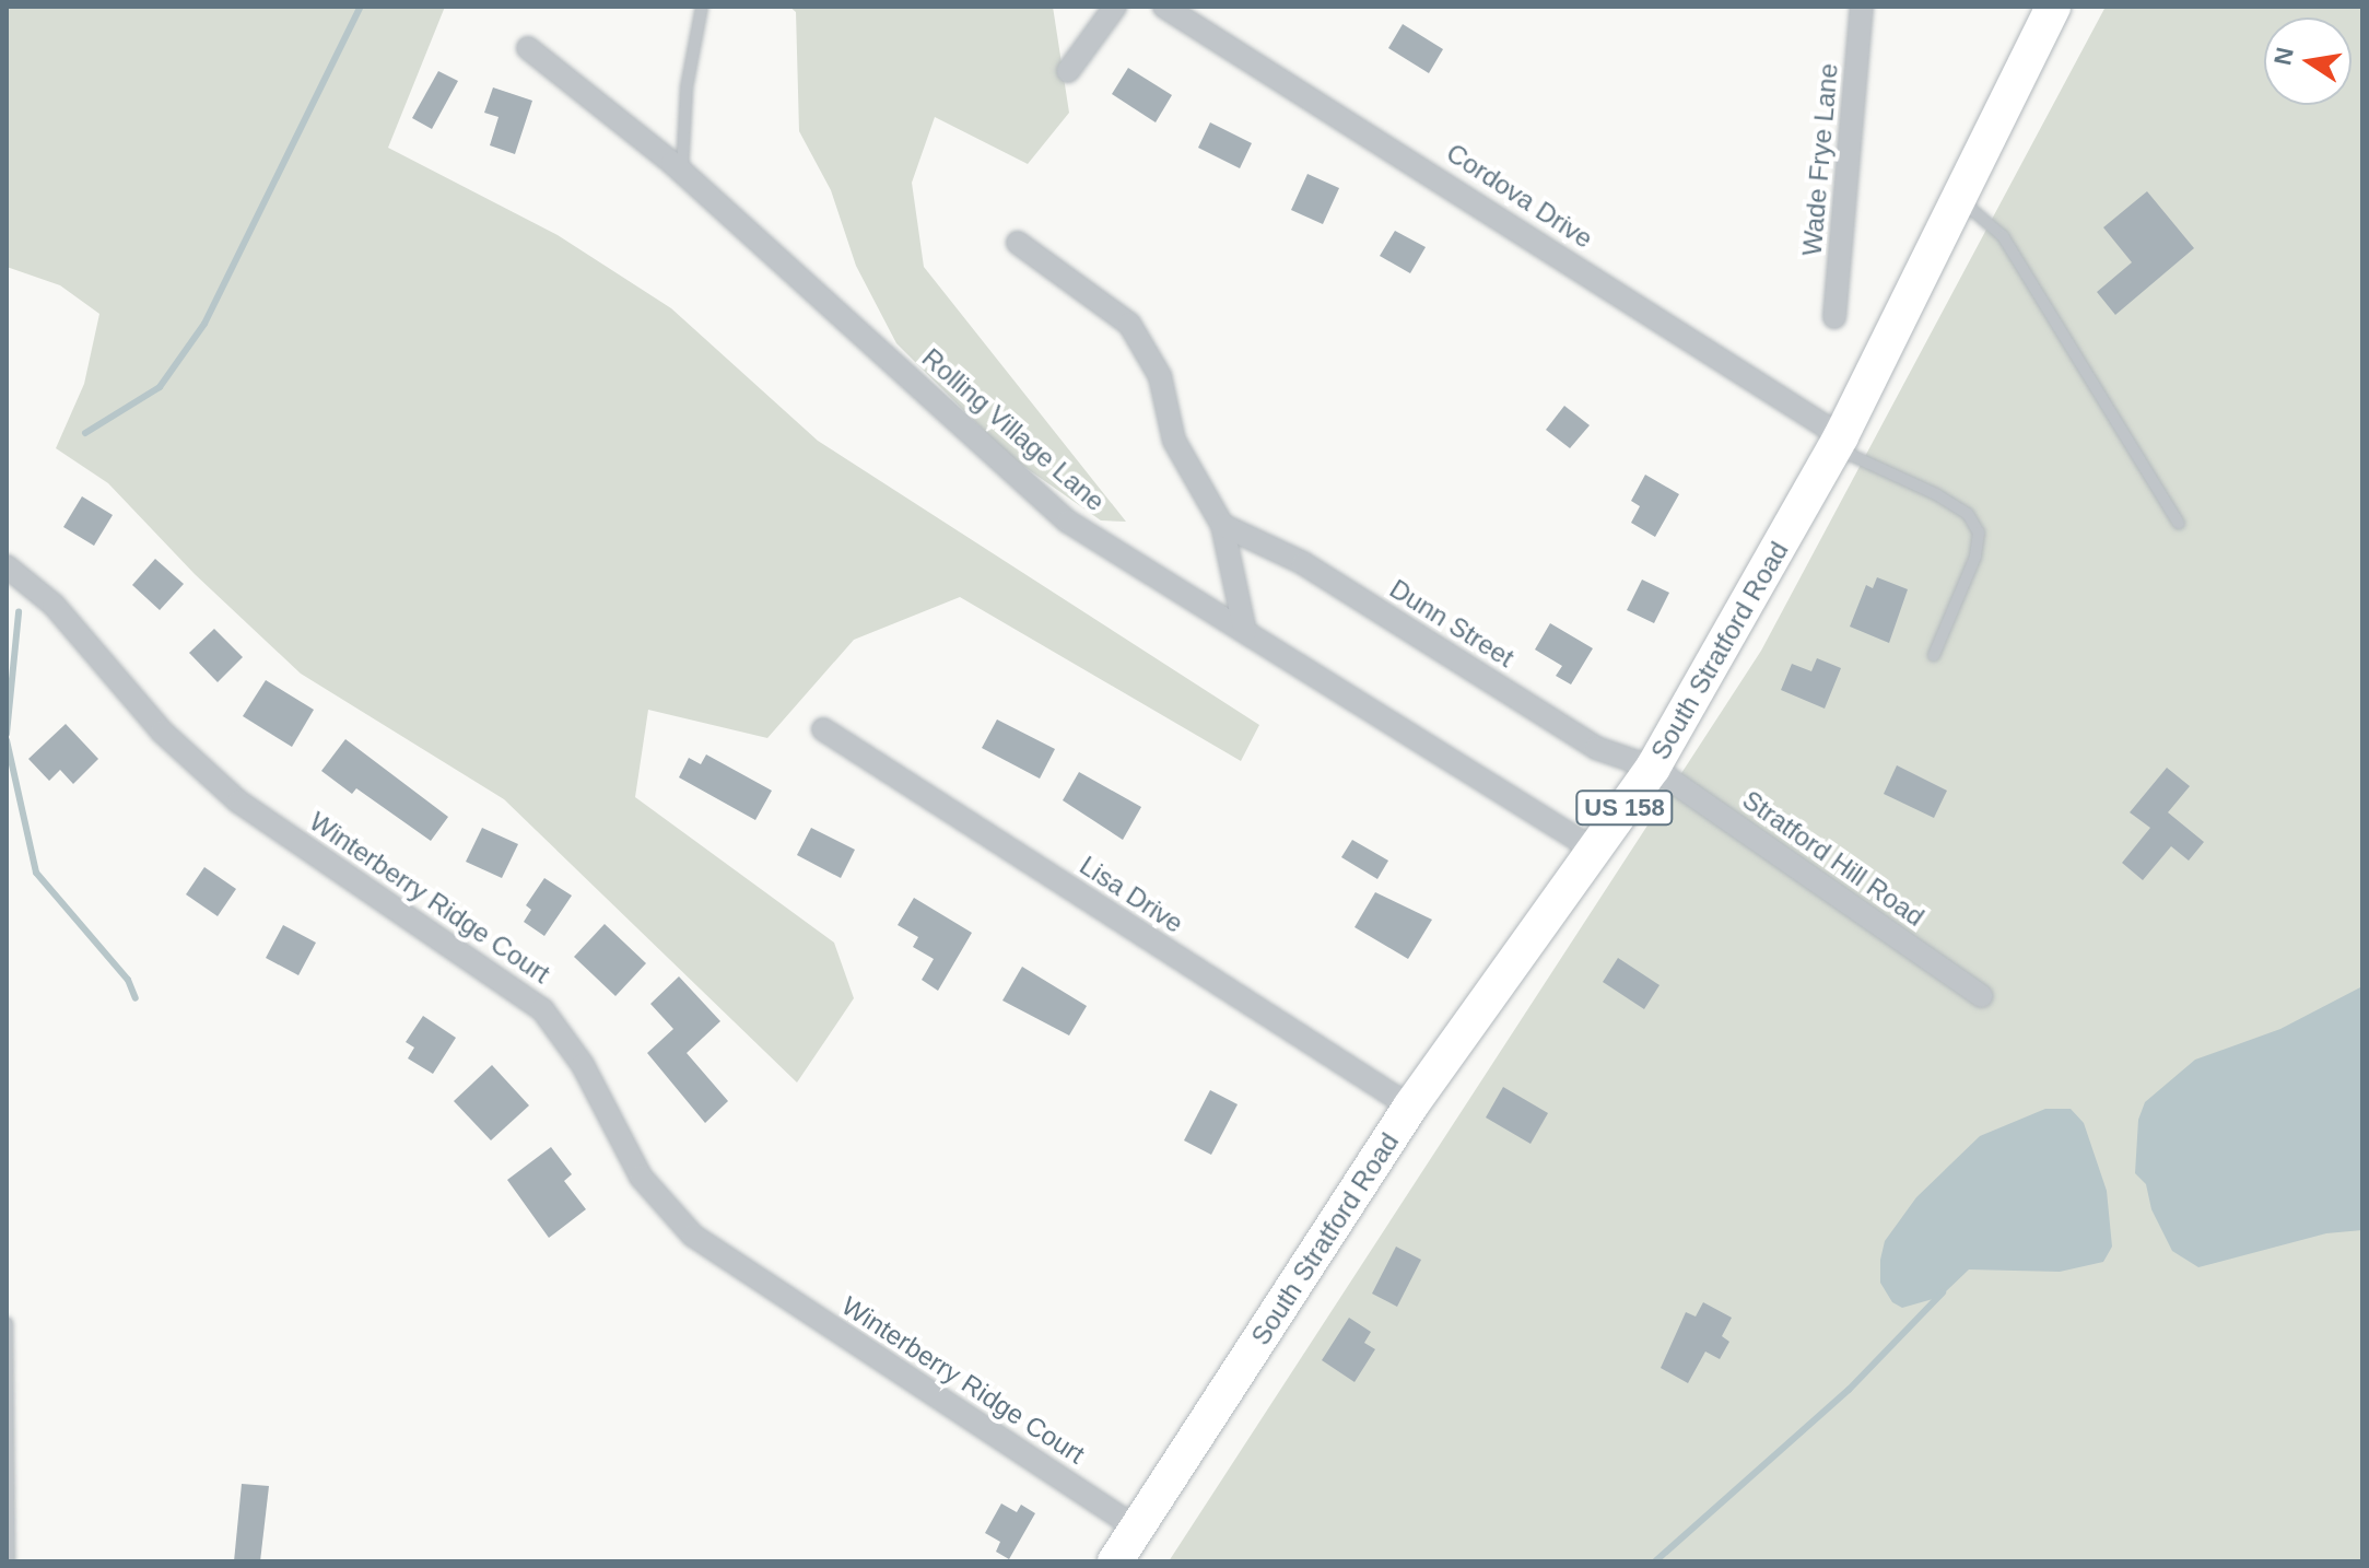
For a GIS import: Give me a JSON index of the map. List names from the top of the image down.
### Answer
{
  "streets": {
    "main road": ["South Stratford Road", "US 158"],
    "street": [
      "Wade Frye Lane",
      "Cordova Drive",
      "Rolling Village Lane",
      "Dunn Street",
      "Stratford Hill Road",
      "Lisa Drive",
      "Winterberry Ridge Court"
    ]
  },
  "crossings": [
    ["Cordova Drive", "South Stratford Road"],
    ["Rolling Village Lane", "South Stratford Road"],
    ["Dunn Street", "South Stratford Road"],
    ["Dunn Street", "Stratford Hill Road"],
    ["South Stratford Road", "Stratford Hill Road"],
    ["South Stratford Road", "Lisa Drive"],
    ["South Stratford Road", "Winterberry Ridge Court"]
  ],
  "north": "left"
}
